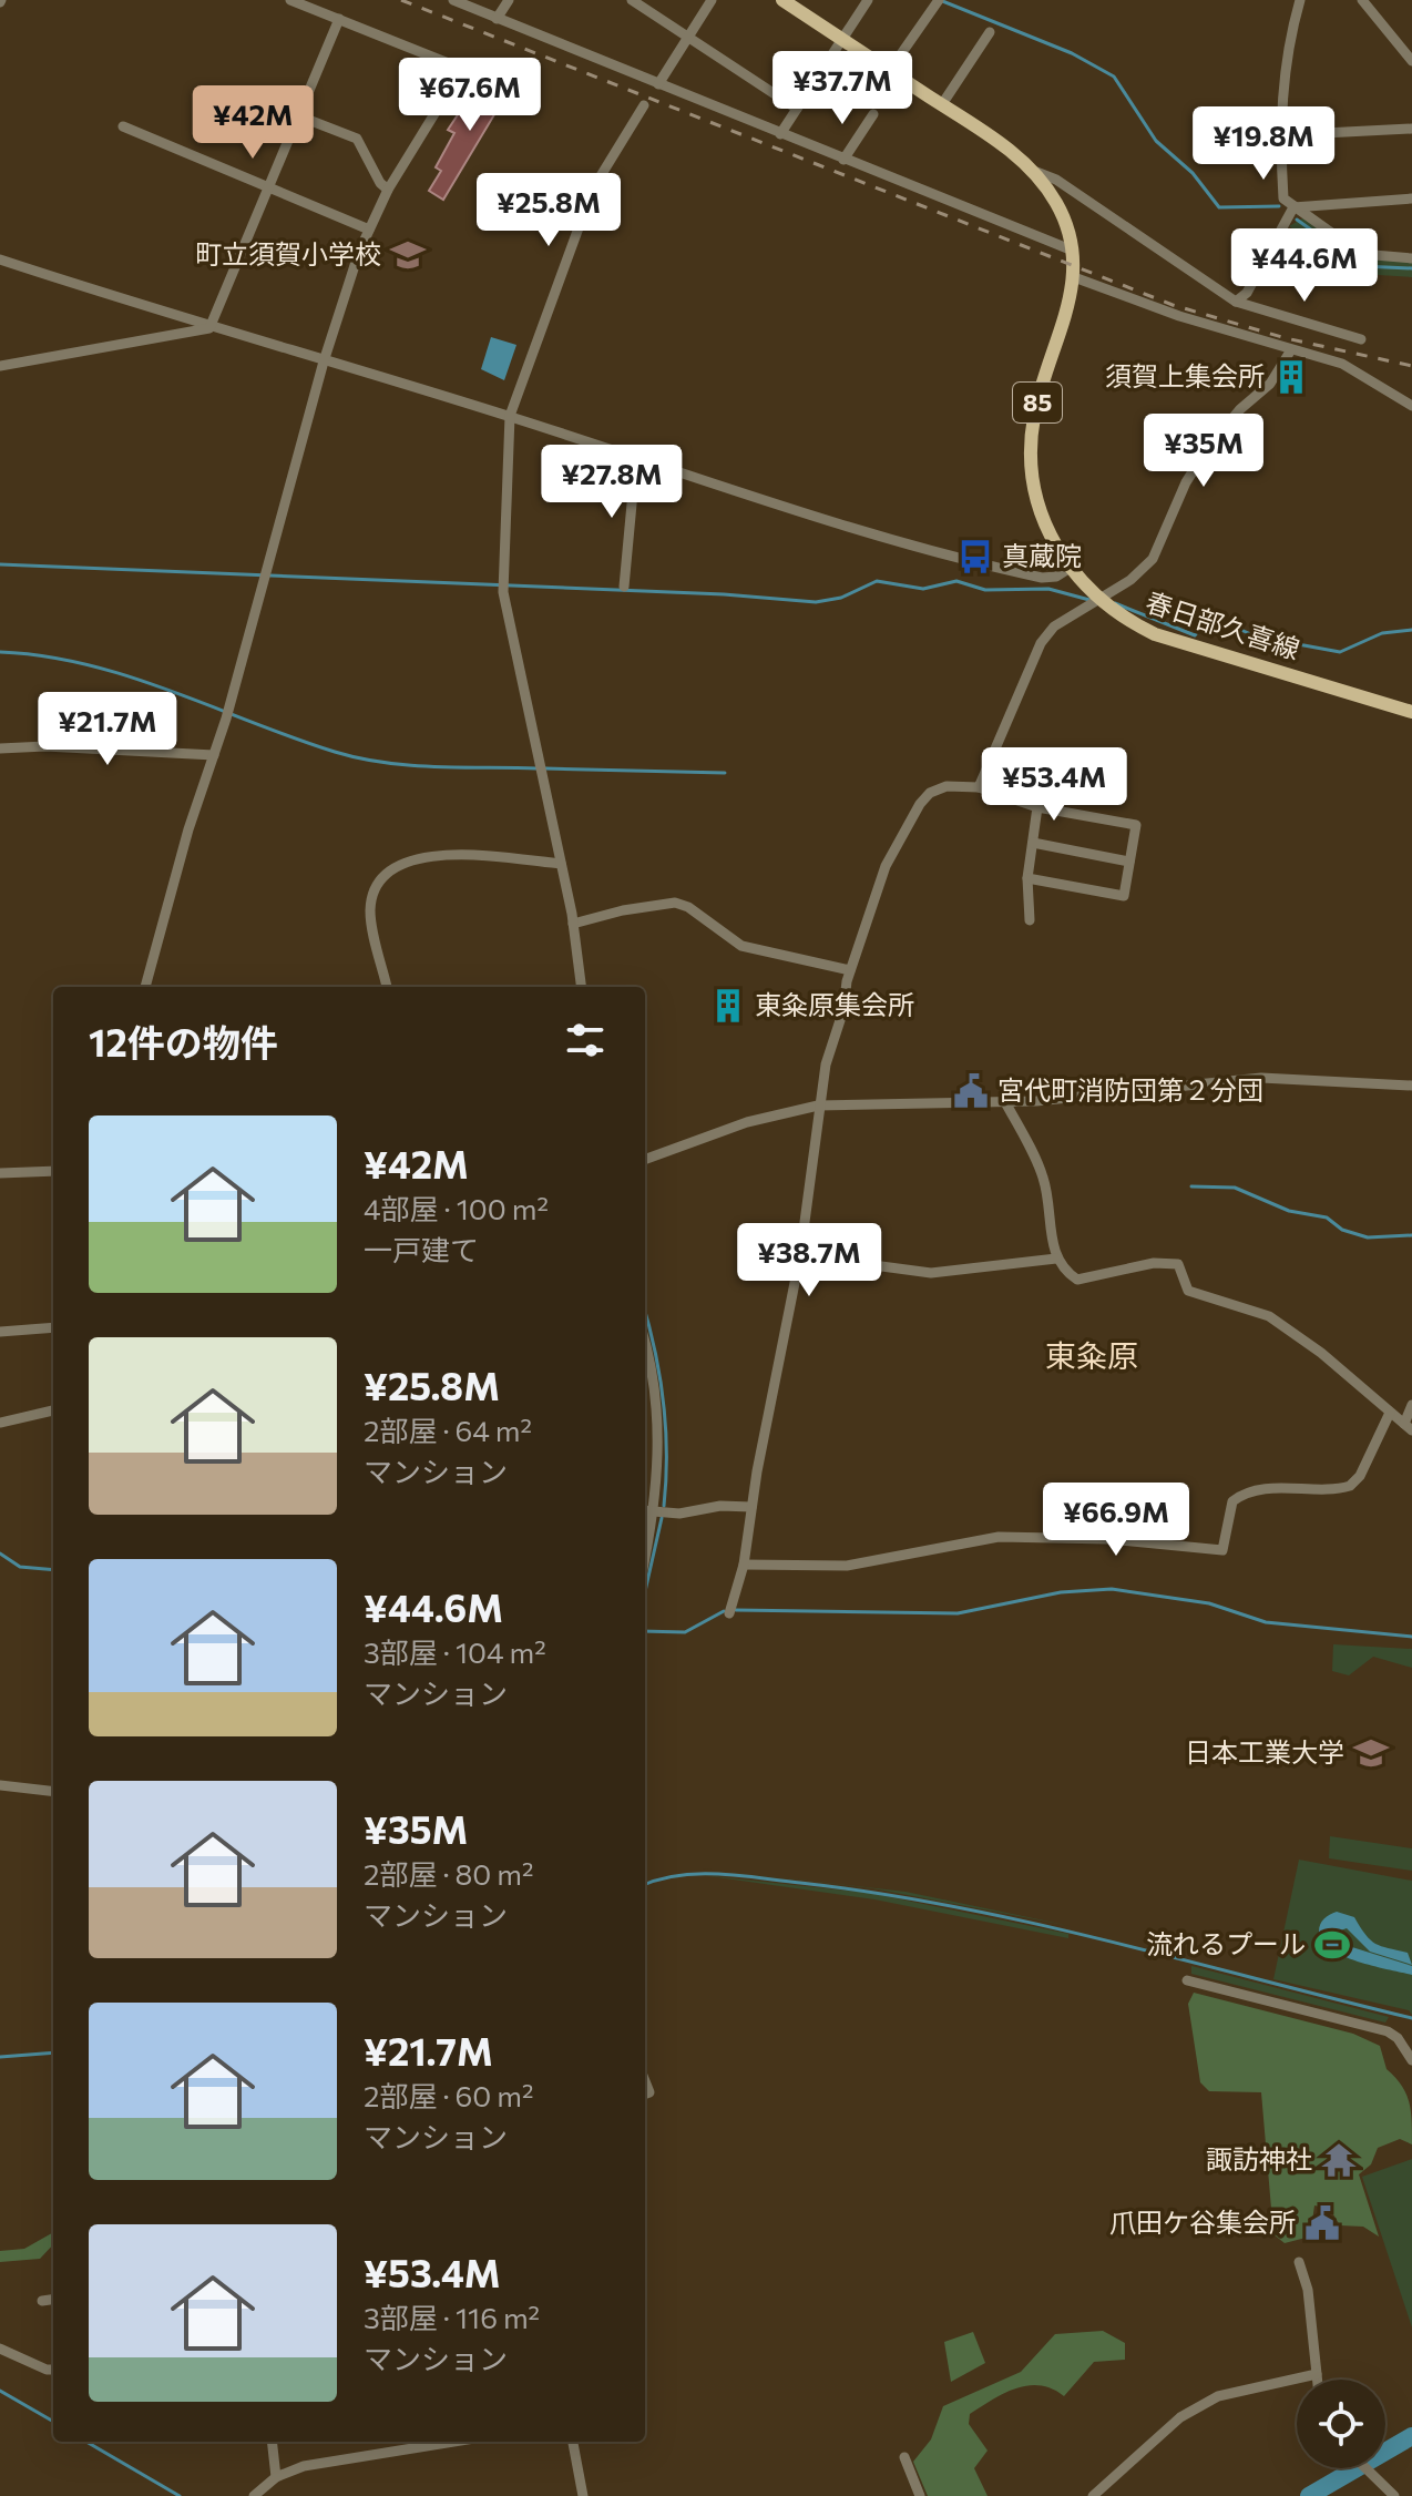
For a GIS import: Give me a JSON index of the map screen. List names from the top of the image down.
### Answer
{
  "streets": {
    "main road": ["85", "春日部久喜線"]
  },
  "districts": ["東粂原"],
  "places": {
    "school or university": ["町立須賀小学校", "日本工業大学"],
    "building": ["須賀上集会所", "東粂原集会所"],
    "bus stop": ["真蔵院"],
    "public building": ["宮代町消防団第２分団", "爪田ケ谷集会所"],
    "sports": ["流れるプール"],
    "temple": ["諏訪神社"]
  },
  "page": {
    "price": [
      "¥37.7M",
      "¥67.6M",
      "¥42M",
      "¥19.8M",
      "¥25.8M",
      "¥44.6M",
      "¥35M",
      "¥27.8M",
      "¥21.7M",
      "¥53.4M",
      "¥38.7M",
      "¥66.9M"
    ],
    "heading": "12件の物件",
    "list": [
      {
        "name": "¥42M",
        "note": "4部屋 · 100 m² · 一戸建て"
      },
      {
        "name": "¥25.8M",
        "note": "2部屋 · 64 m² · マンション"
      },
      {
        "name": "¥44.6M",
        "note": "3部屋 · 104 m² · マンション"
      },
      {
        "name": "¥35M",
        "note": "2部屋 · 80 m² · マンション"
      },
      {
        "name": "¥21.7M",
        "note": "2部屋 · 60 m² · マンション"
      },
      {
        "name": "¥53.4M",
        "note": "3部屋 · 116 m² · マンション"
      }
    ]
  }
}
